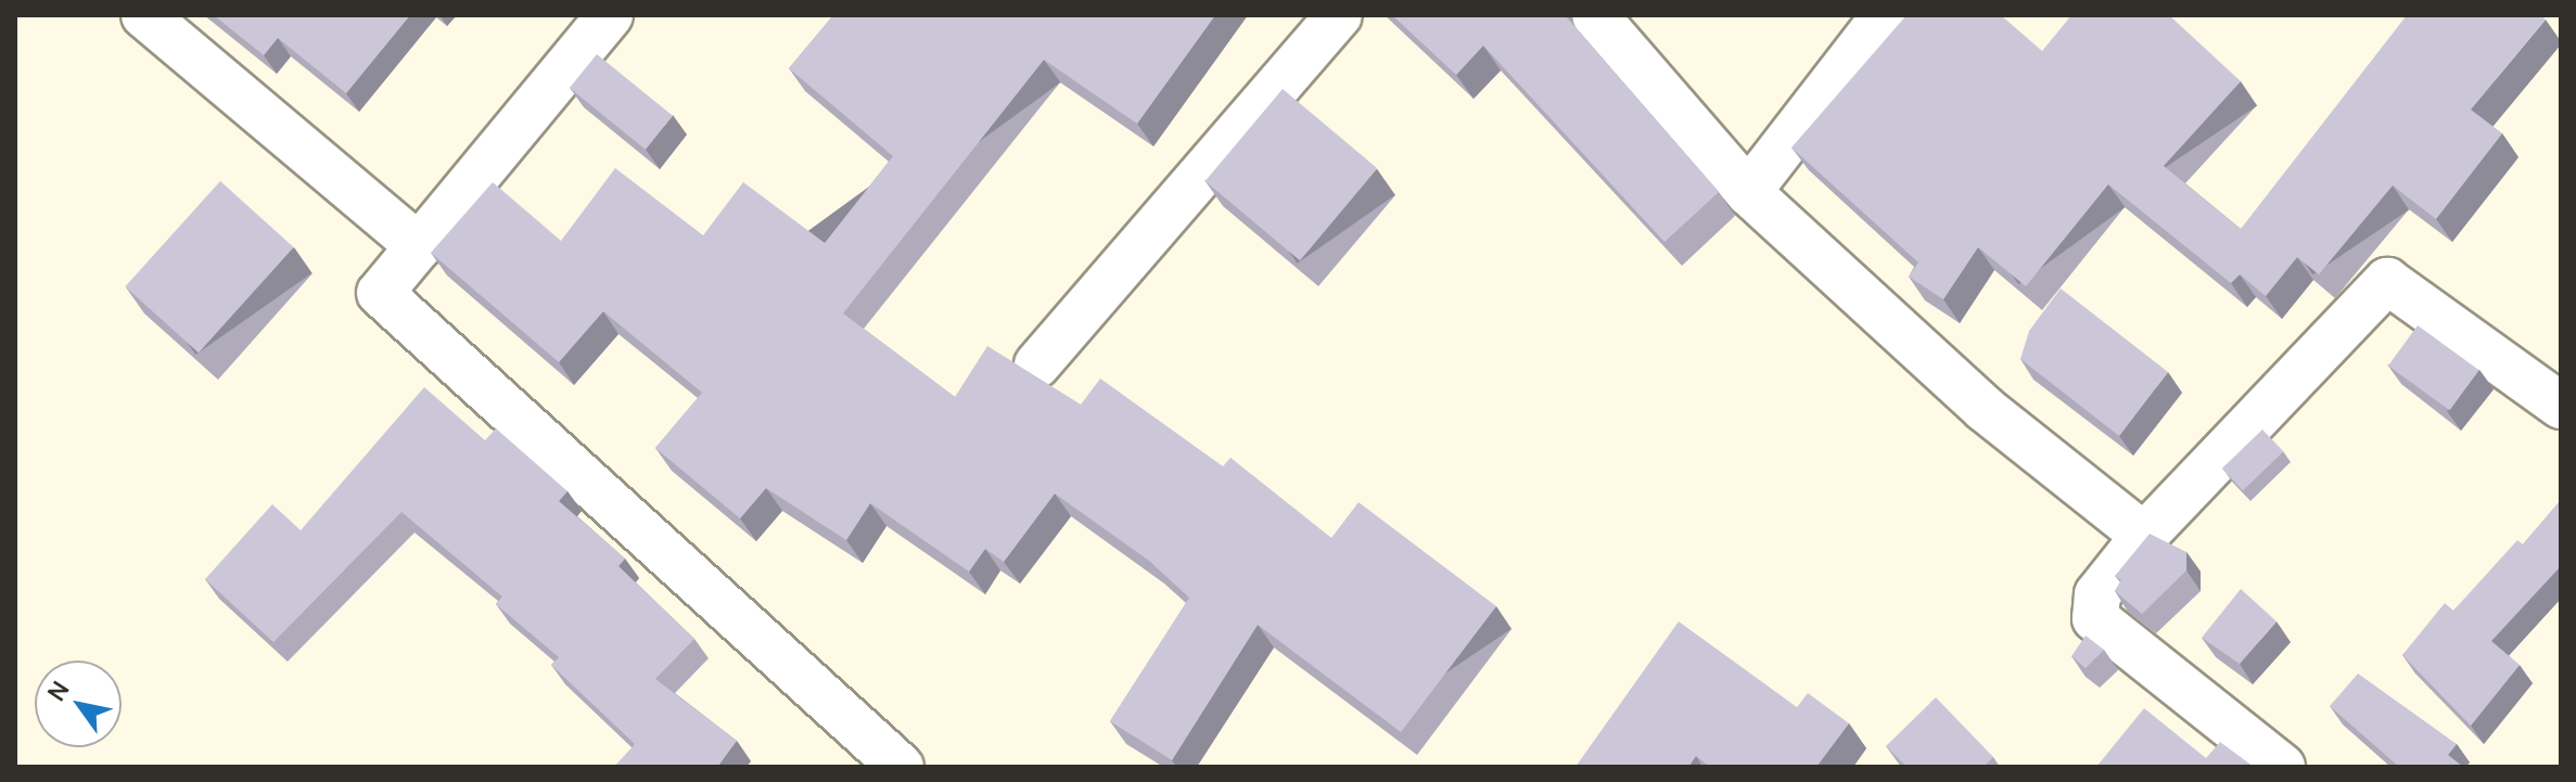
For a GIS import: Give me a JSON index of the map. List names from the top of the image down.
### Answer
{
  "north": "top left"
}
